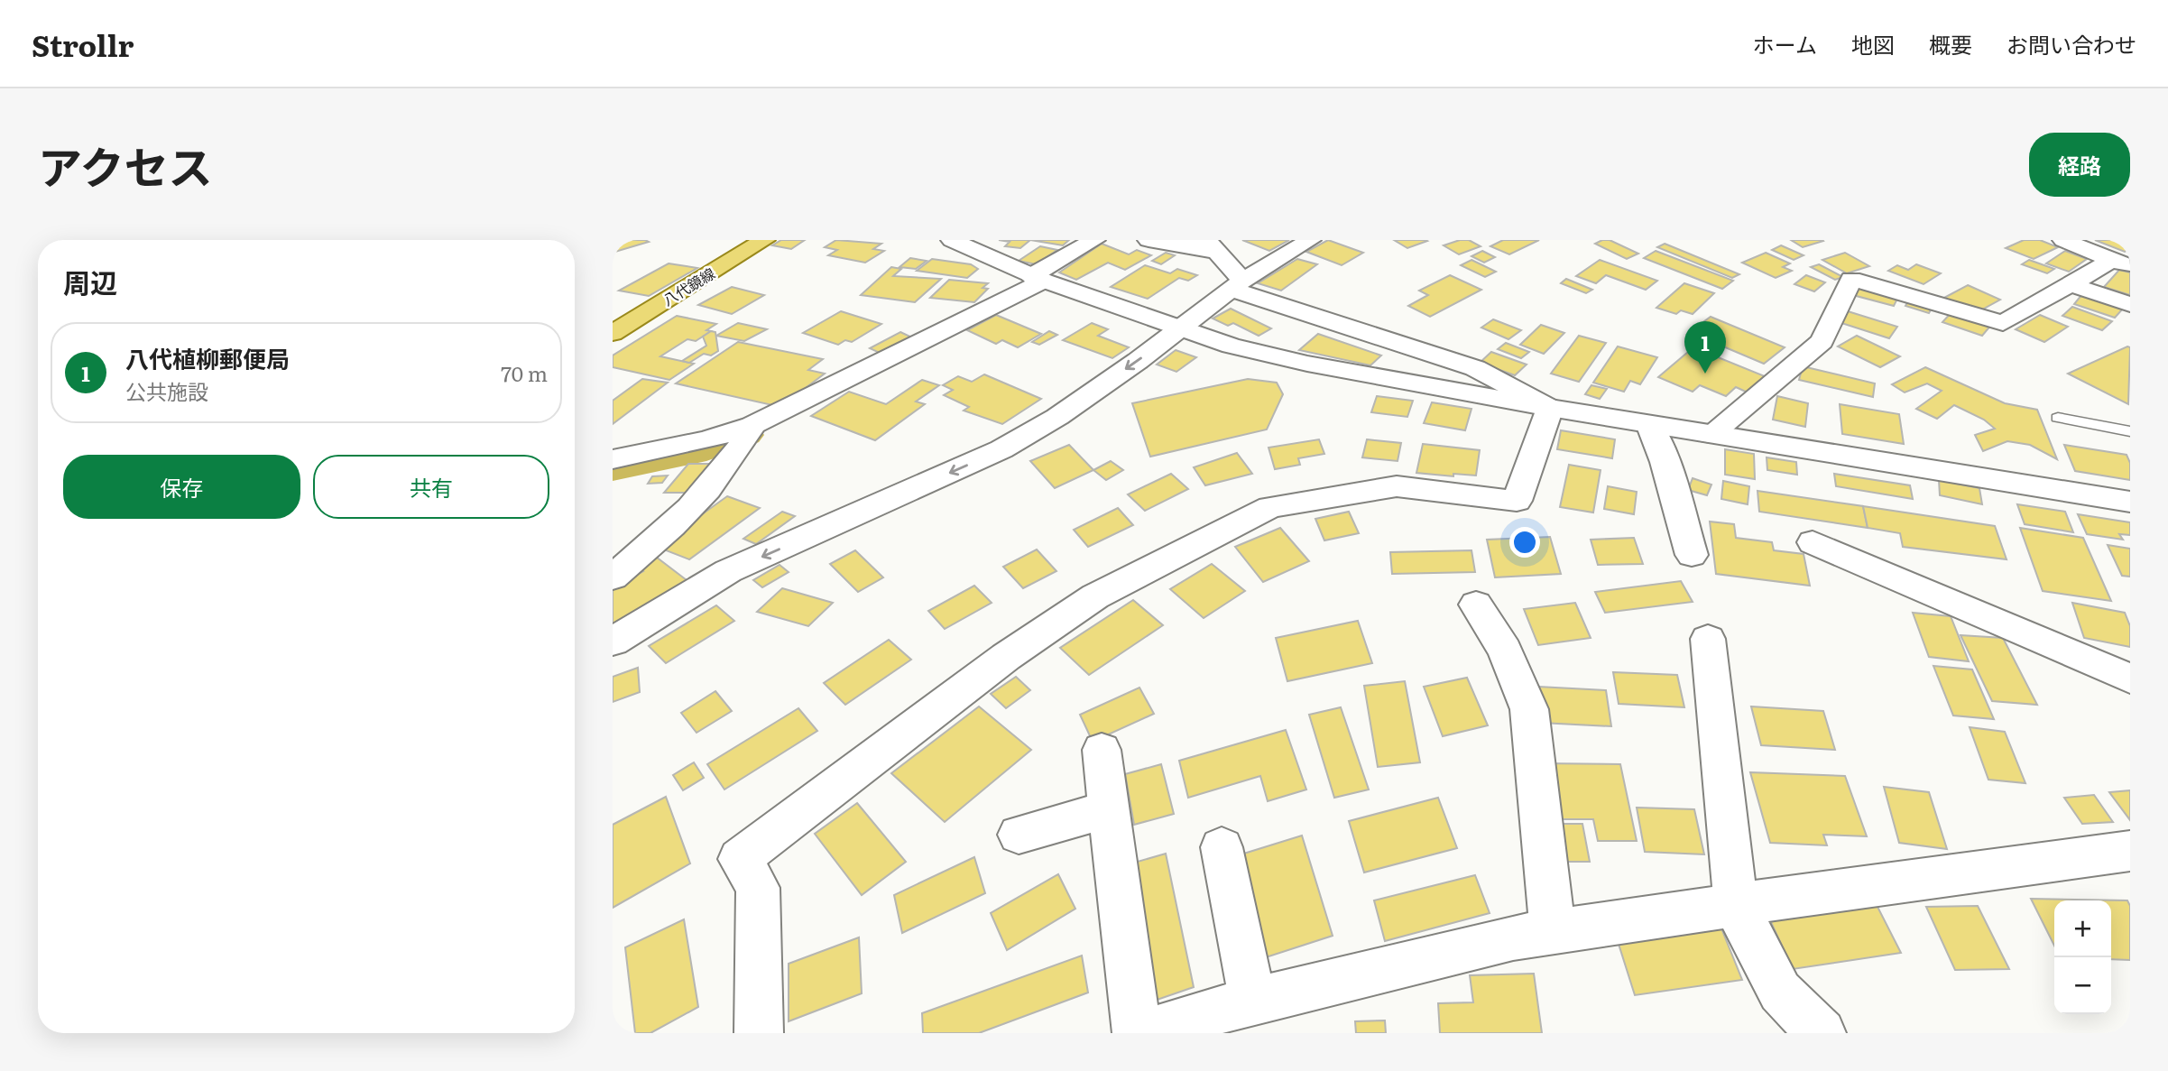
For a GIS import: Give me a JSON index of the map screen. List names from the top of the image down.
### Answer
{
  "streets": {
    "main road": ["八代鏡線"]
  },
  "page": {
    "header": "Strollr",
    "nav": [
      "ホーム",
      "地図",
      "概要",
      "お問い合わせ"
    ],
    "title": "アクセス",
    "buttons": [
      "経路",
      ["保存", "共有"]
    ],
    "heading": "周辺",
    "pins": "1",
    "list": [
      {
        "mark": "1",
        "name": "八代植柳郵便局",
        "note": "公共施設",
        "value": "70 m"
      }
    ],
    "map_buttons": ["+", "−"]
  }
}
